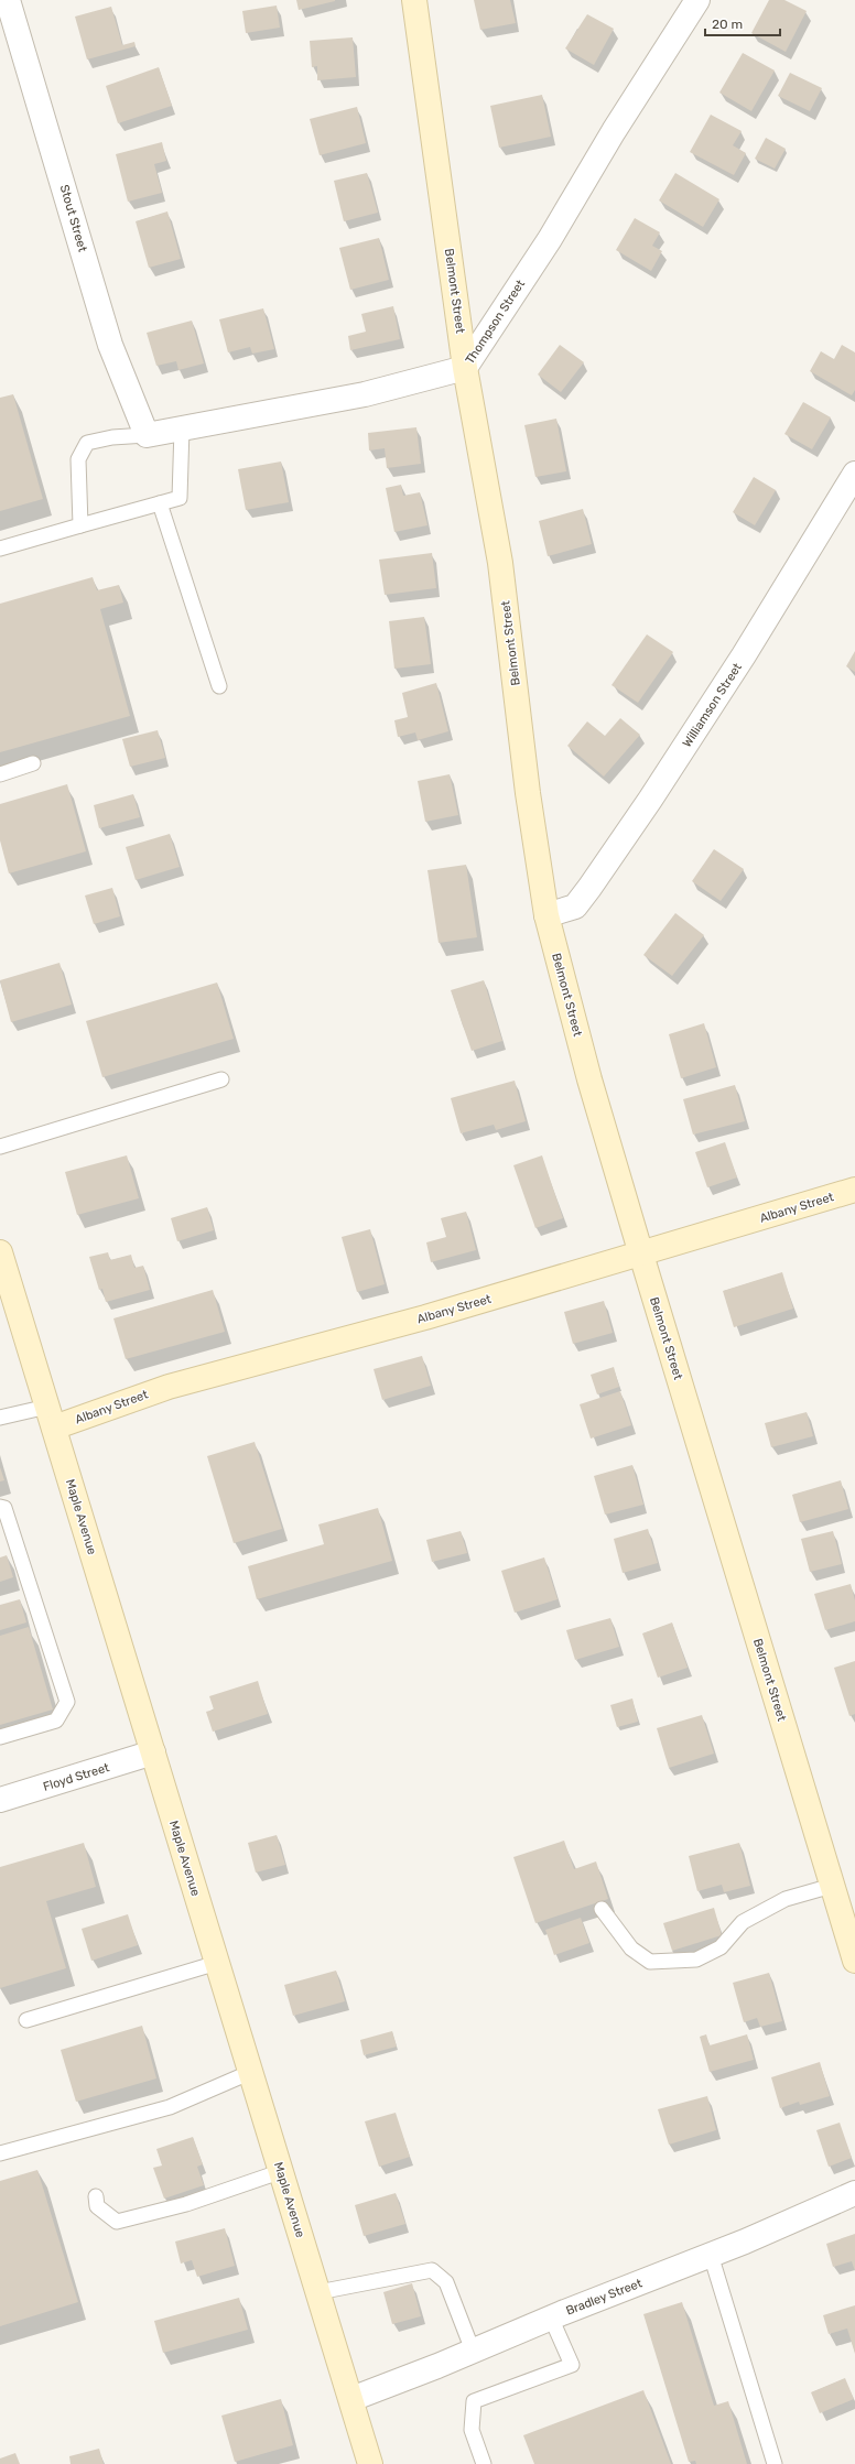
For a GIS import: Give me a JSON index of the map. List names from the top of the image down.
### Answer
{
  "streets": {
    "street": [
      "Stout Street",
      "Belmont Street",
      "Thompson Street",
      "Williamson Street",
      "Albany Street",
      "Maple Avenue",
      "Floyd Street",
      "Bradley Street"
    ]
  },
  "crossings": [
    ["Stout Street", "Thompson Street"],
    ["Belmont Street", "Thompson Street"],
    ["Belmont Street", "Williamson Street"],
    ["Belmont Street", "Albany Street"],
    ["Albany Street", "Maple Avenue"],
    ["Maple Avenue", "Floyd Street"],
    ["Maple Avenue", "Bradley Street"]
  ],
  "scale_bar": "20 m"
}
